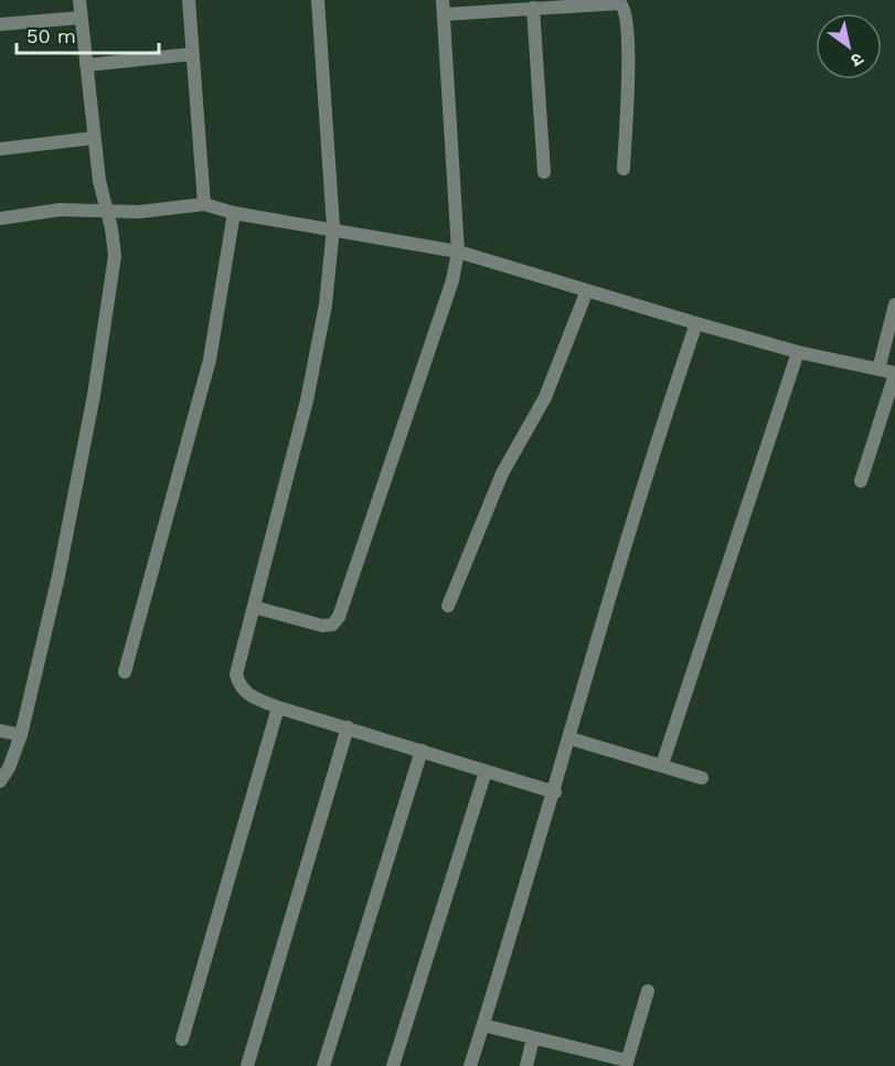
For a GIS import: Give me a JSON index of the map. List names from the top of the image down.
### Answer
{
  "scale_bar": "50 m",
  "north": "bottom right"
}
